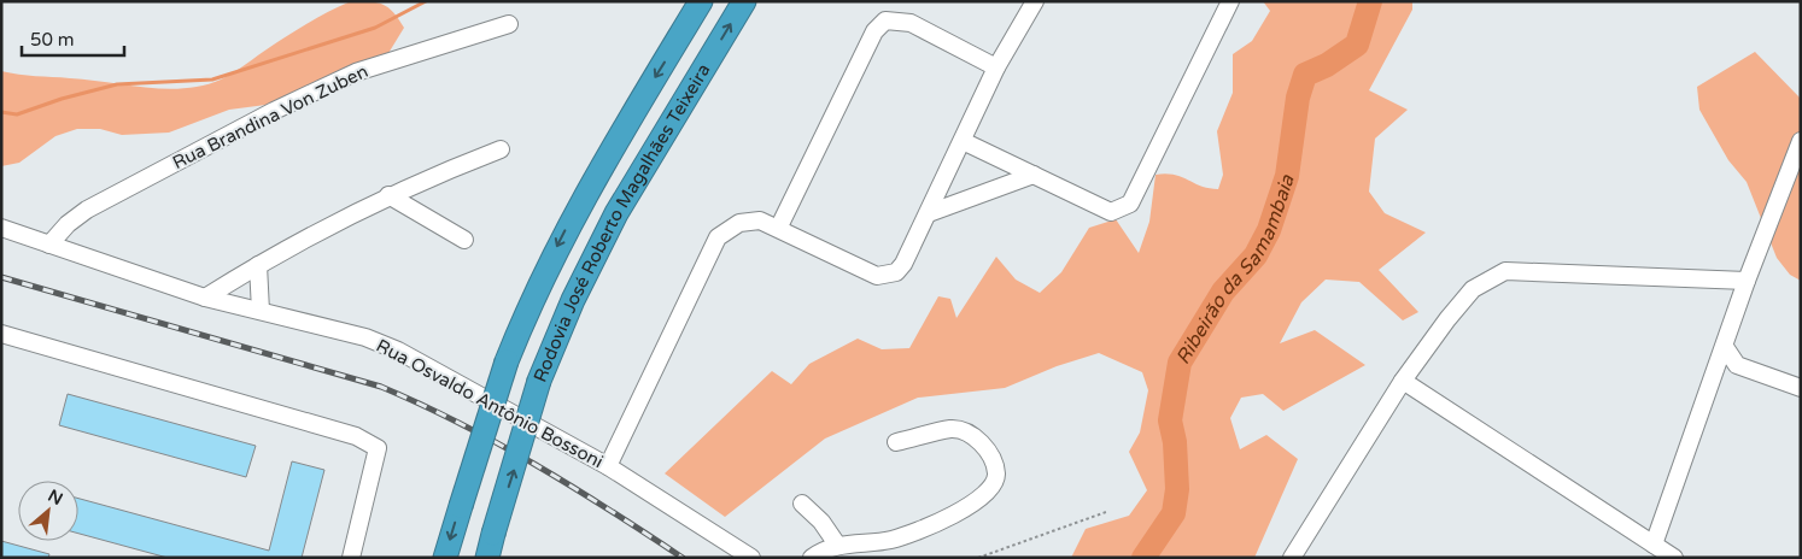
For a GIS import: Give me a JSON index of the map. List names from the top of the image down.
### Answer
{
  "streets": {
    "highway": ["Rodovia José Roberto Magalhães Teixeira"],
    "street": ["Rua Brandina Von Zuben", "Rua Osvaldo Antônio Bossoni"]
  },
  "crossings": [
    ["Rua Brandina Von Zuben", "Rua Osvaldo Antônio Bossoni"]
  ],
  "water": ["Ribeirão da Samambaia"],
  "scale_bar": "50 m",
  "north": "top right"
}
